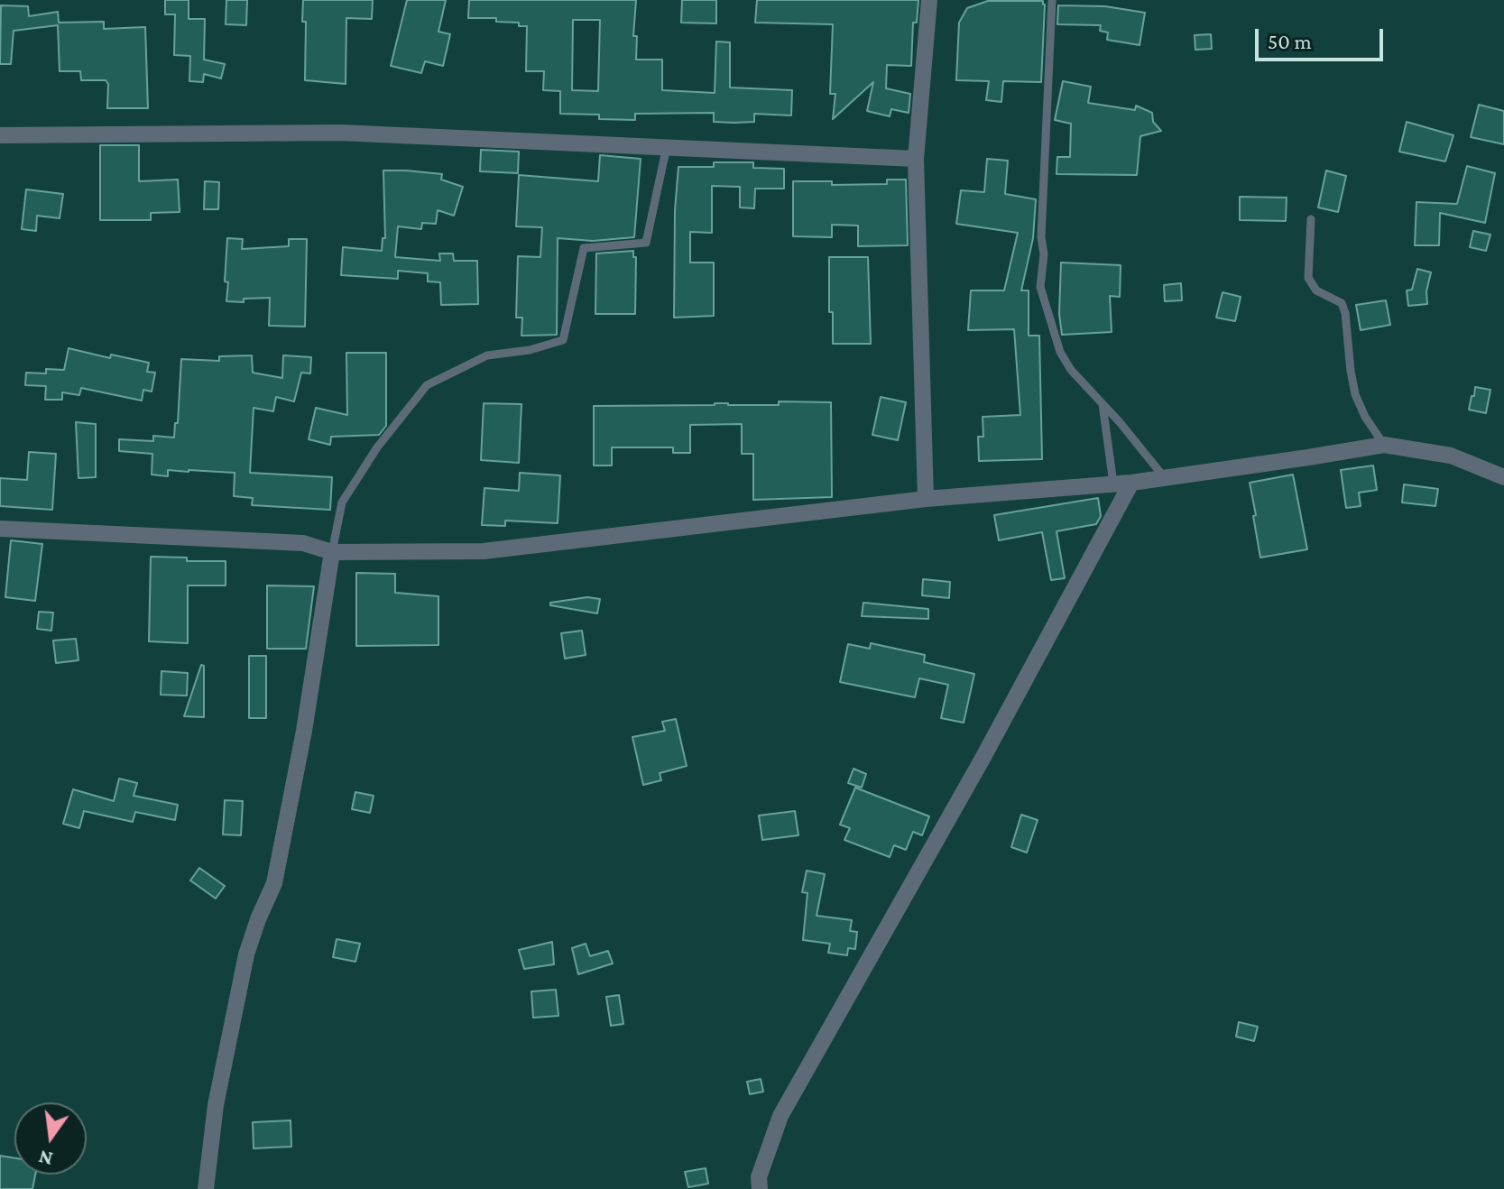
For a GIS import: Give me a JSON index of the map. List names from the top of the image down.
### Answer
{
  "scale_bar": "50 m",
  "north": "bottom"
}
